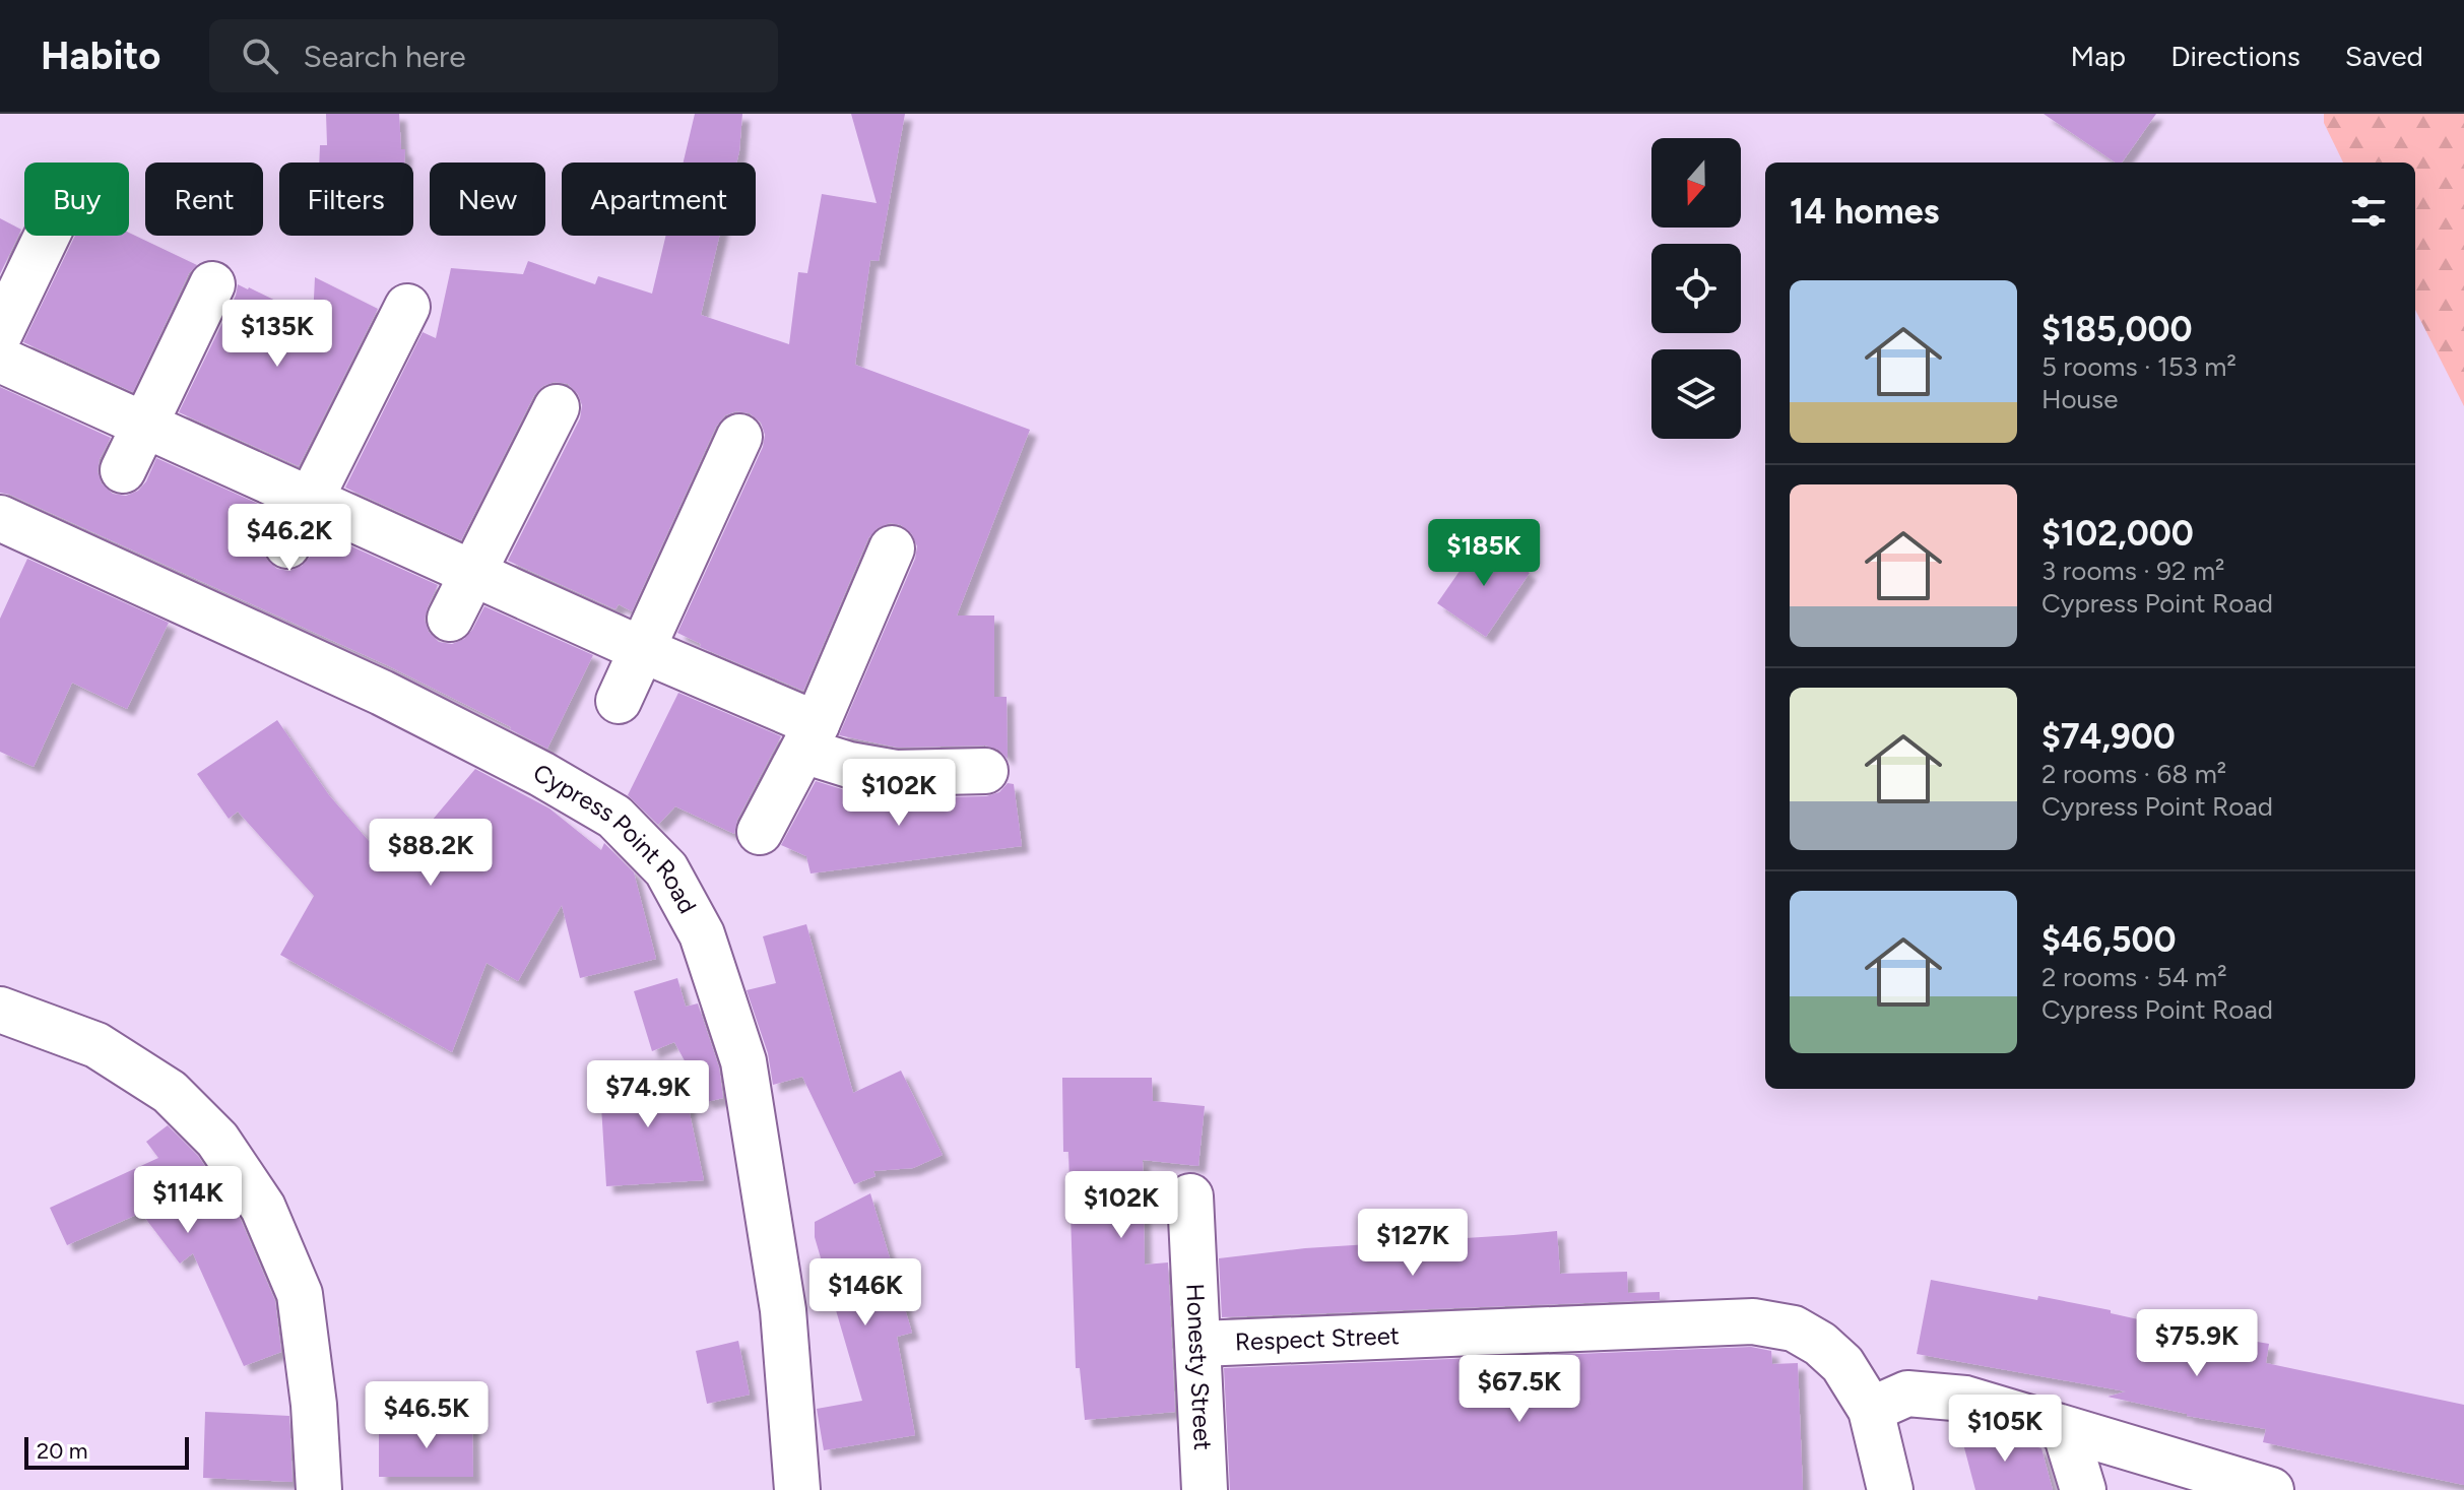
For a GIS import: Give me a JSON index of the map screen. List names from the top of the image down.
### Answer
{
  "streets": {
    "street": ["Cypress Point Road", "Respect Street", "Honesty Street"]
  },
  "crossings": [
    ["Respect Street", "Honesty Street"]
  ],
  "scale_bar": "20 m",
  "north": "bottom",
  "page": {
    "header": "Habito",
    "search": "Search here",
    "nav": ["Map", "Directions", "Saved"],
    "chip": [
      "Buy",
      "Rent",
      "Filters",
      "New",
      "Apartment"
    ],
    "heading": "14 homes",
    "list": [
      {
        "name": "$185,000",
        "note": "5 rooms · 153 m² · House"
      },
      {
        "name": "$102,000",
        "note": "3 rooms · 92 m² · Cypress Point Road"
      },
      {
        "name": "$74,900",
        "note": "2 rooms · 68 m² · Cypress Point Road"
      },
      {
        "name": "$46,500",
        "note": "2 rooms · 54 m² · Cypress Point Road"
      }
    ],
    "price": [
      "$135K",
      "$46.2K",
      "$185K",
      "$102K",
      "$88.2K",
      "$74.9K",
      "$114K",
      "$102K",
      "$127K",
      "$146K",
      "$75.9K",
      "$67.5K",
      "$46.5K",
      "$105K"
    ],
    "scale": "20 m"
  }
}
